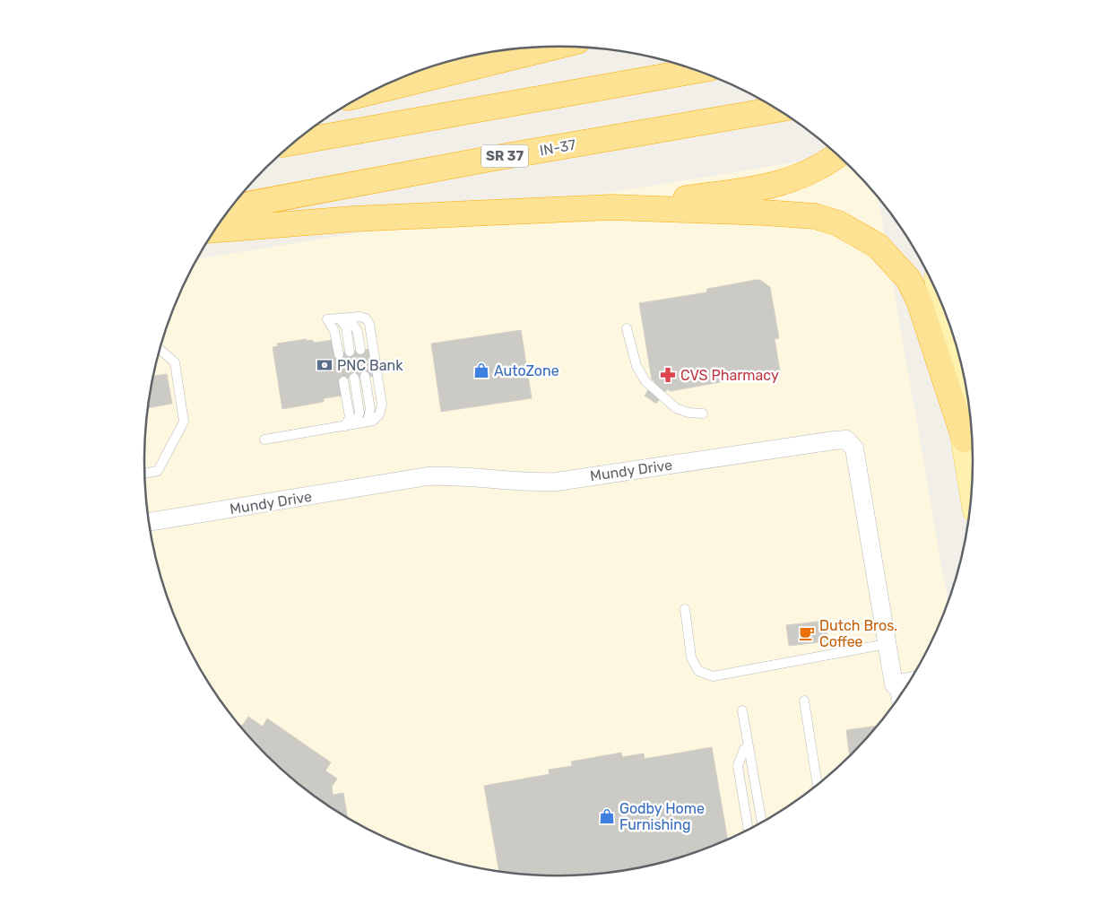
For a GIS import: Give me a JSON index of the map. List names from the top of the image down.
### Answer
{
  "streets": {
    "highway": ["IN-37", "SR 37"],
    "street": ["Mundy Drive"]
  },
  "places": {
    "bank": ["PNC Bank"],
    "shop": ["AutoZone", "Godby Home Furnishing"],
    "pharmacy": ["CVS Pharmacy"],
    "cafe": ["Dutch Bros. Coffee"]
  }
}
